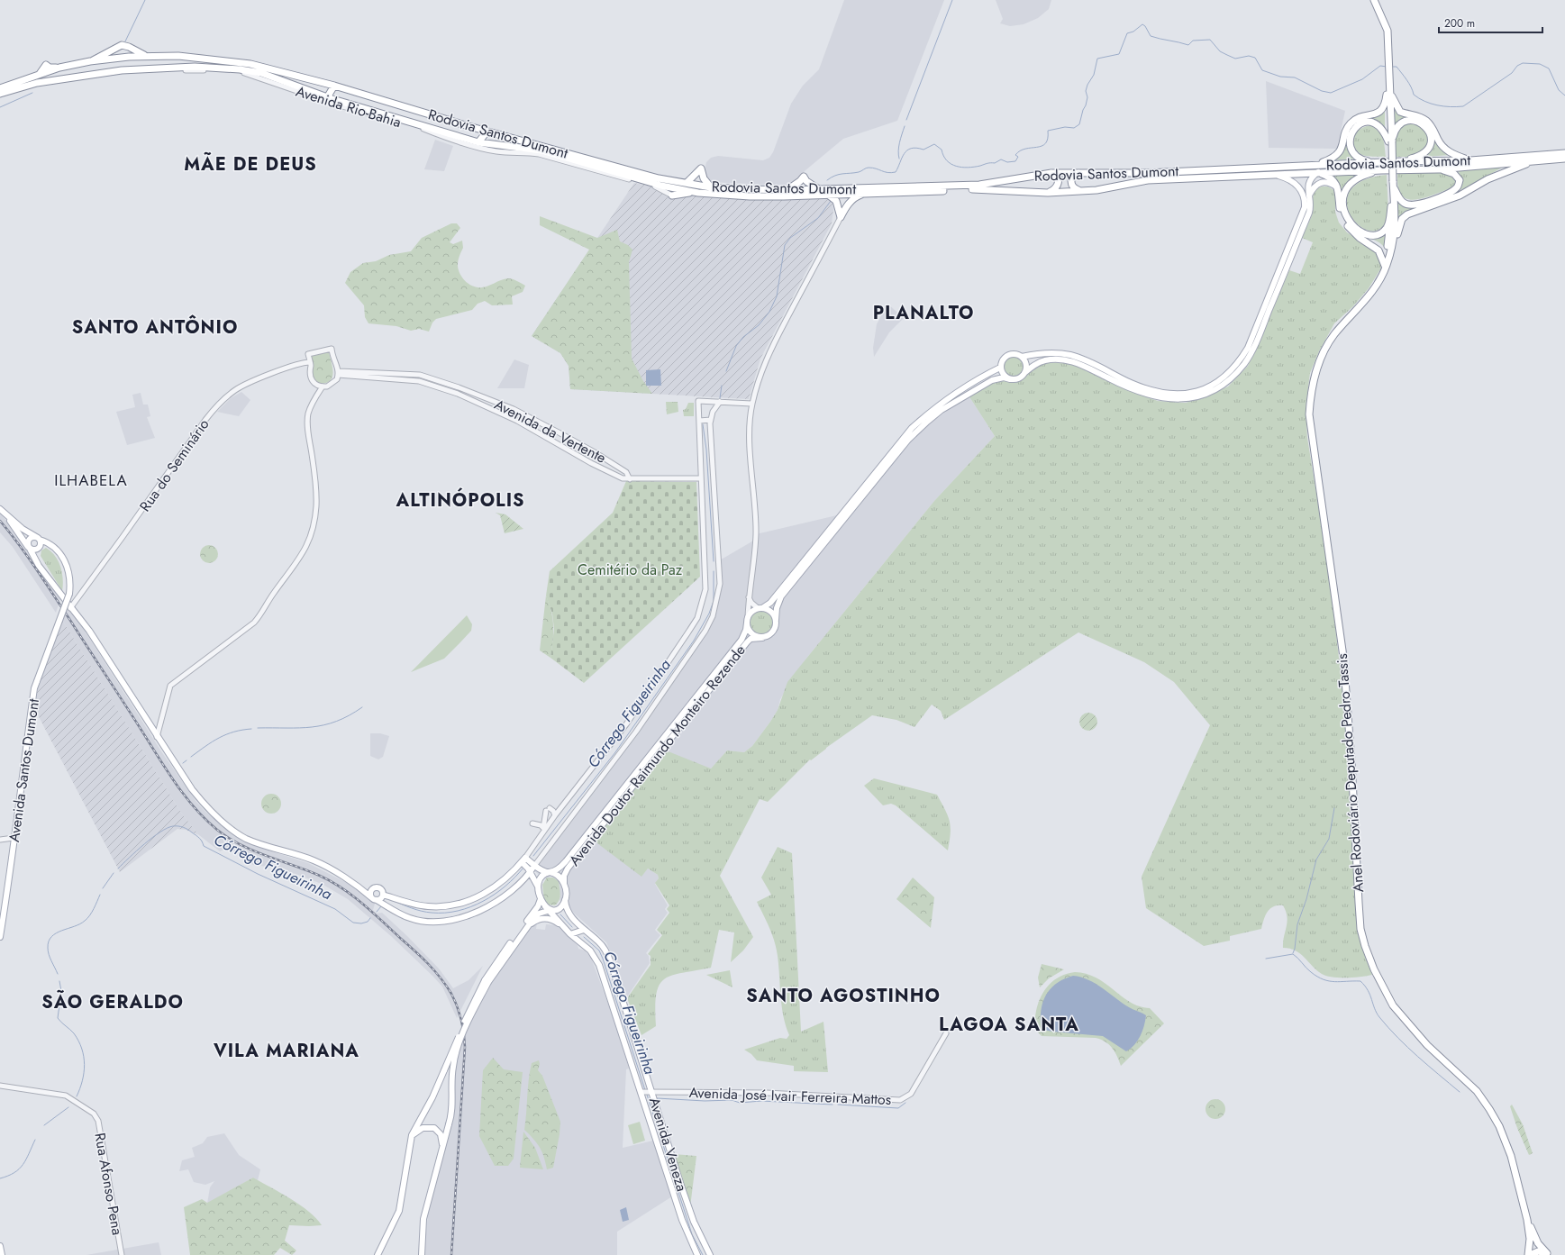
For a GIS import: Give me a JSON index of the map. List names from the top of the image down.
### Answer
{
  "streets": {
    "highway": ["Rodovia Santos Dumont", "Anel Rodoviário Deputado Pedro Tassis"],
    "main road": ["Avenida Doutor Raimundo Monteiro Rezende", "Avenida Santos Dumont", "Avenida Veneza"],
    "street": [
      "Avenida Rio-Bahia",
      "Avenida da Vertente",
      "Rua do Seminário",
      "Avenida José Ivair Ferreira Mattos",
      "Rua Afonso Pena"
    ]
  },
  "crossings": [
    ["Avenida Rio-Bahia", "Rodovia Santos Dumont"],
    ["Rodovia Santos Dumont", "Avenida Doutor Raimundo Monteiro Rezende"],
    ["Avenida Doutor Raimundo Monteiro Rezende", "Avenida Veneza"],
    ["Avenida José Ivair Ferreira Mattos", "Avenida Veneza"]
  ],
  "districts": [
    "MÃE DE DEUS",
    "PLANALTO",
    "SANTO ANTÔNIO",
    "ILHABELA",
    "ALTINÓPOLIS",
    "SANTO AGOSTINHO",
    "SÃO GERALDO",
    "LAGOA SANTA",
    "VILA MARIANA"
  ],
  "water": ["Córrego Figueirinha"],
  "parks": ["Cemitério da Paz"],
  "scale_bar": "200 m"
}
